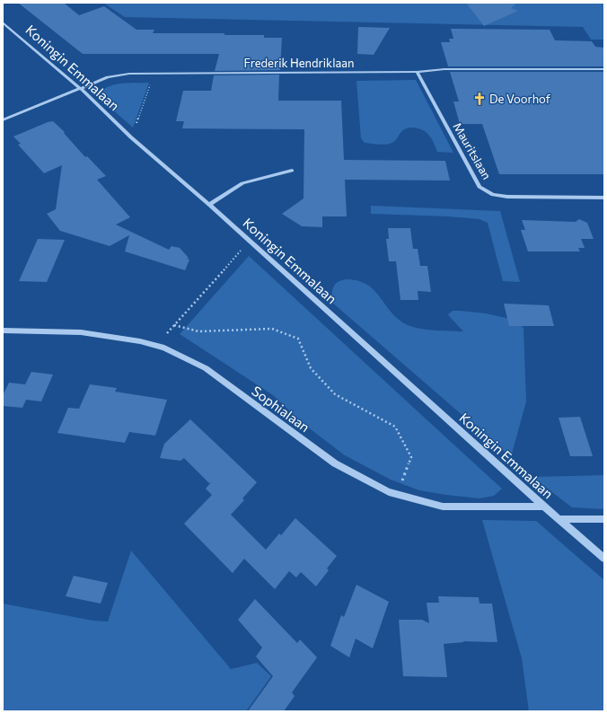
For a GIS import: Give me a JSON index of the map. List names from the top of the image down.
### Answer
{
  "streets": {
    "street": [
      "Frederik Hendriklaan",
      "Koningin Emmalaan",
      "Mauritslaan",
      "Sophialaan"
    ]
  },
  "crossings": [
    ["Frederik Hendriklaan", "Koningin Emmalaan"],
    ["Frederik Hendriklaan", "Mauritslaan"],
    ["Koningin Emmalaan", "Sophialaan"]
  ],
  "places": {
    "church": ["De Voorhof"]
  }
}
